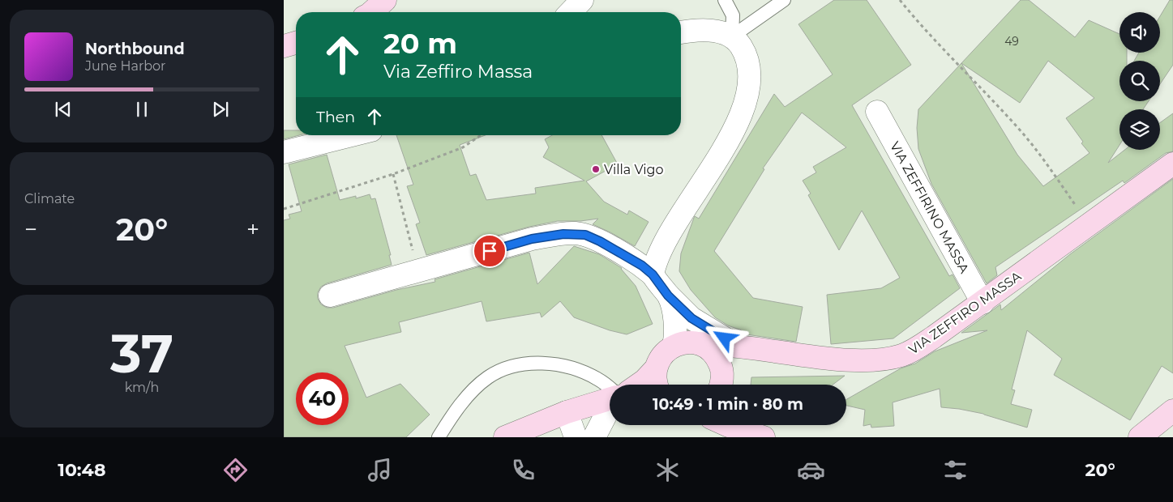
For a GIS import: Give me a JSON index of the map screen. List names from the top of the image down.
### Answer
{
  "streets": {
    "main road": ["VIA ZEFFIRO MASSA"],
    "street": ["VIA ZEFFIRINO MASSA"]
  },
  "crossings": [
    ["VIA ZEFFIRINO MASSA", "VIA ZEFFIRO MASSA"]
  ],
  "places": ["Villa Vigo"],
  "house_numbers": ["49"],
  "page": {
    "turn": ["20 m", "Via Zeffiro Massa"],
    "song": ["Northbound", "June Harbor"],
    "then": "Then",
    "tile": [
      "Climate",
      ["37", "km/h"]
    ],
    "heat": ["−", "20°", "+"],
    "limit": "40",
    "trip": "10:49 · 1 min · 80 m",
    "tabs": ["10:48", "20°"]
  }
}
